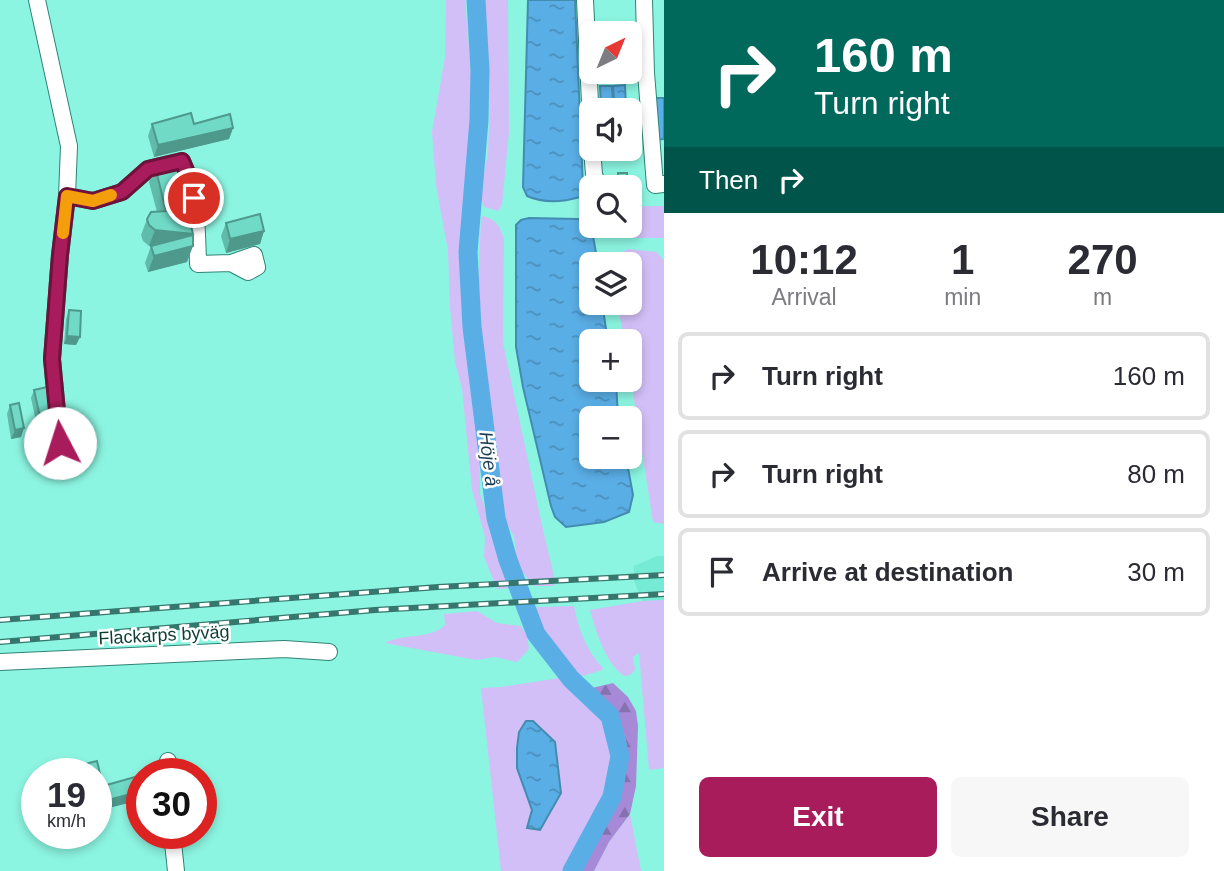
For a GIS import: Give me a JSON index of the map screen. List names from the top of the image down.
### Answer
{
  "streets": {
    "street": ["Flackarps byväg"]
  },
  "water": ["Höje å"],
  "north": "top right",
  "page": {
    "turn": ["160 m", "Turn right"],
    "map_buttons": ["+", "−"],
    "then": "Then",
    "eta": [
      "10:12",
      "Arrival",
      "1",
      "min",
      "270",
      "m"
    ],
    "list": [
      {
        "name": "Turn right",
        "value": "160 m"
      },
      {
        "name": "Turn right",
        "value": "80 m"
      },
      {
        "name": "Arrive at destination",
        "value": "30 m"
      }
    ],
    "speed": "19 km/h",
    "limit": "30",
    "buttons": ["Exit", "Share"]
  }
}
